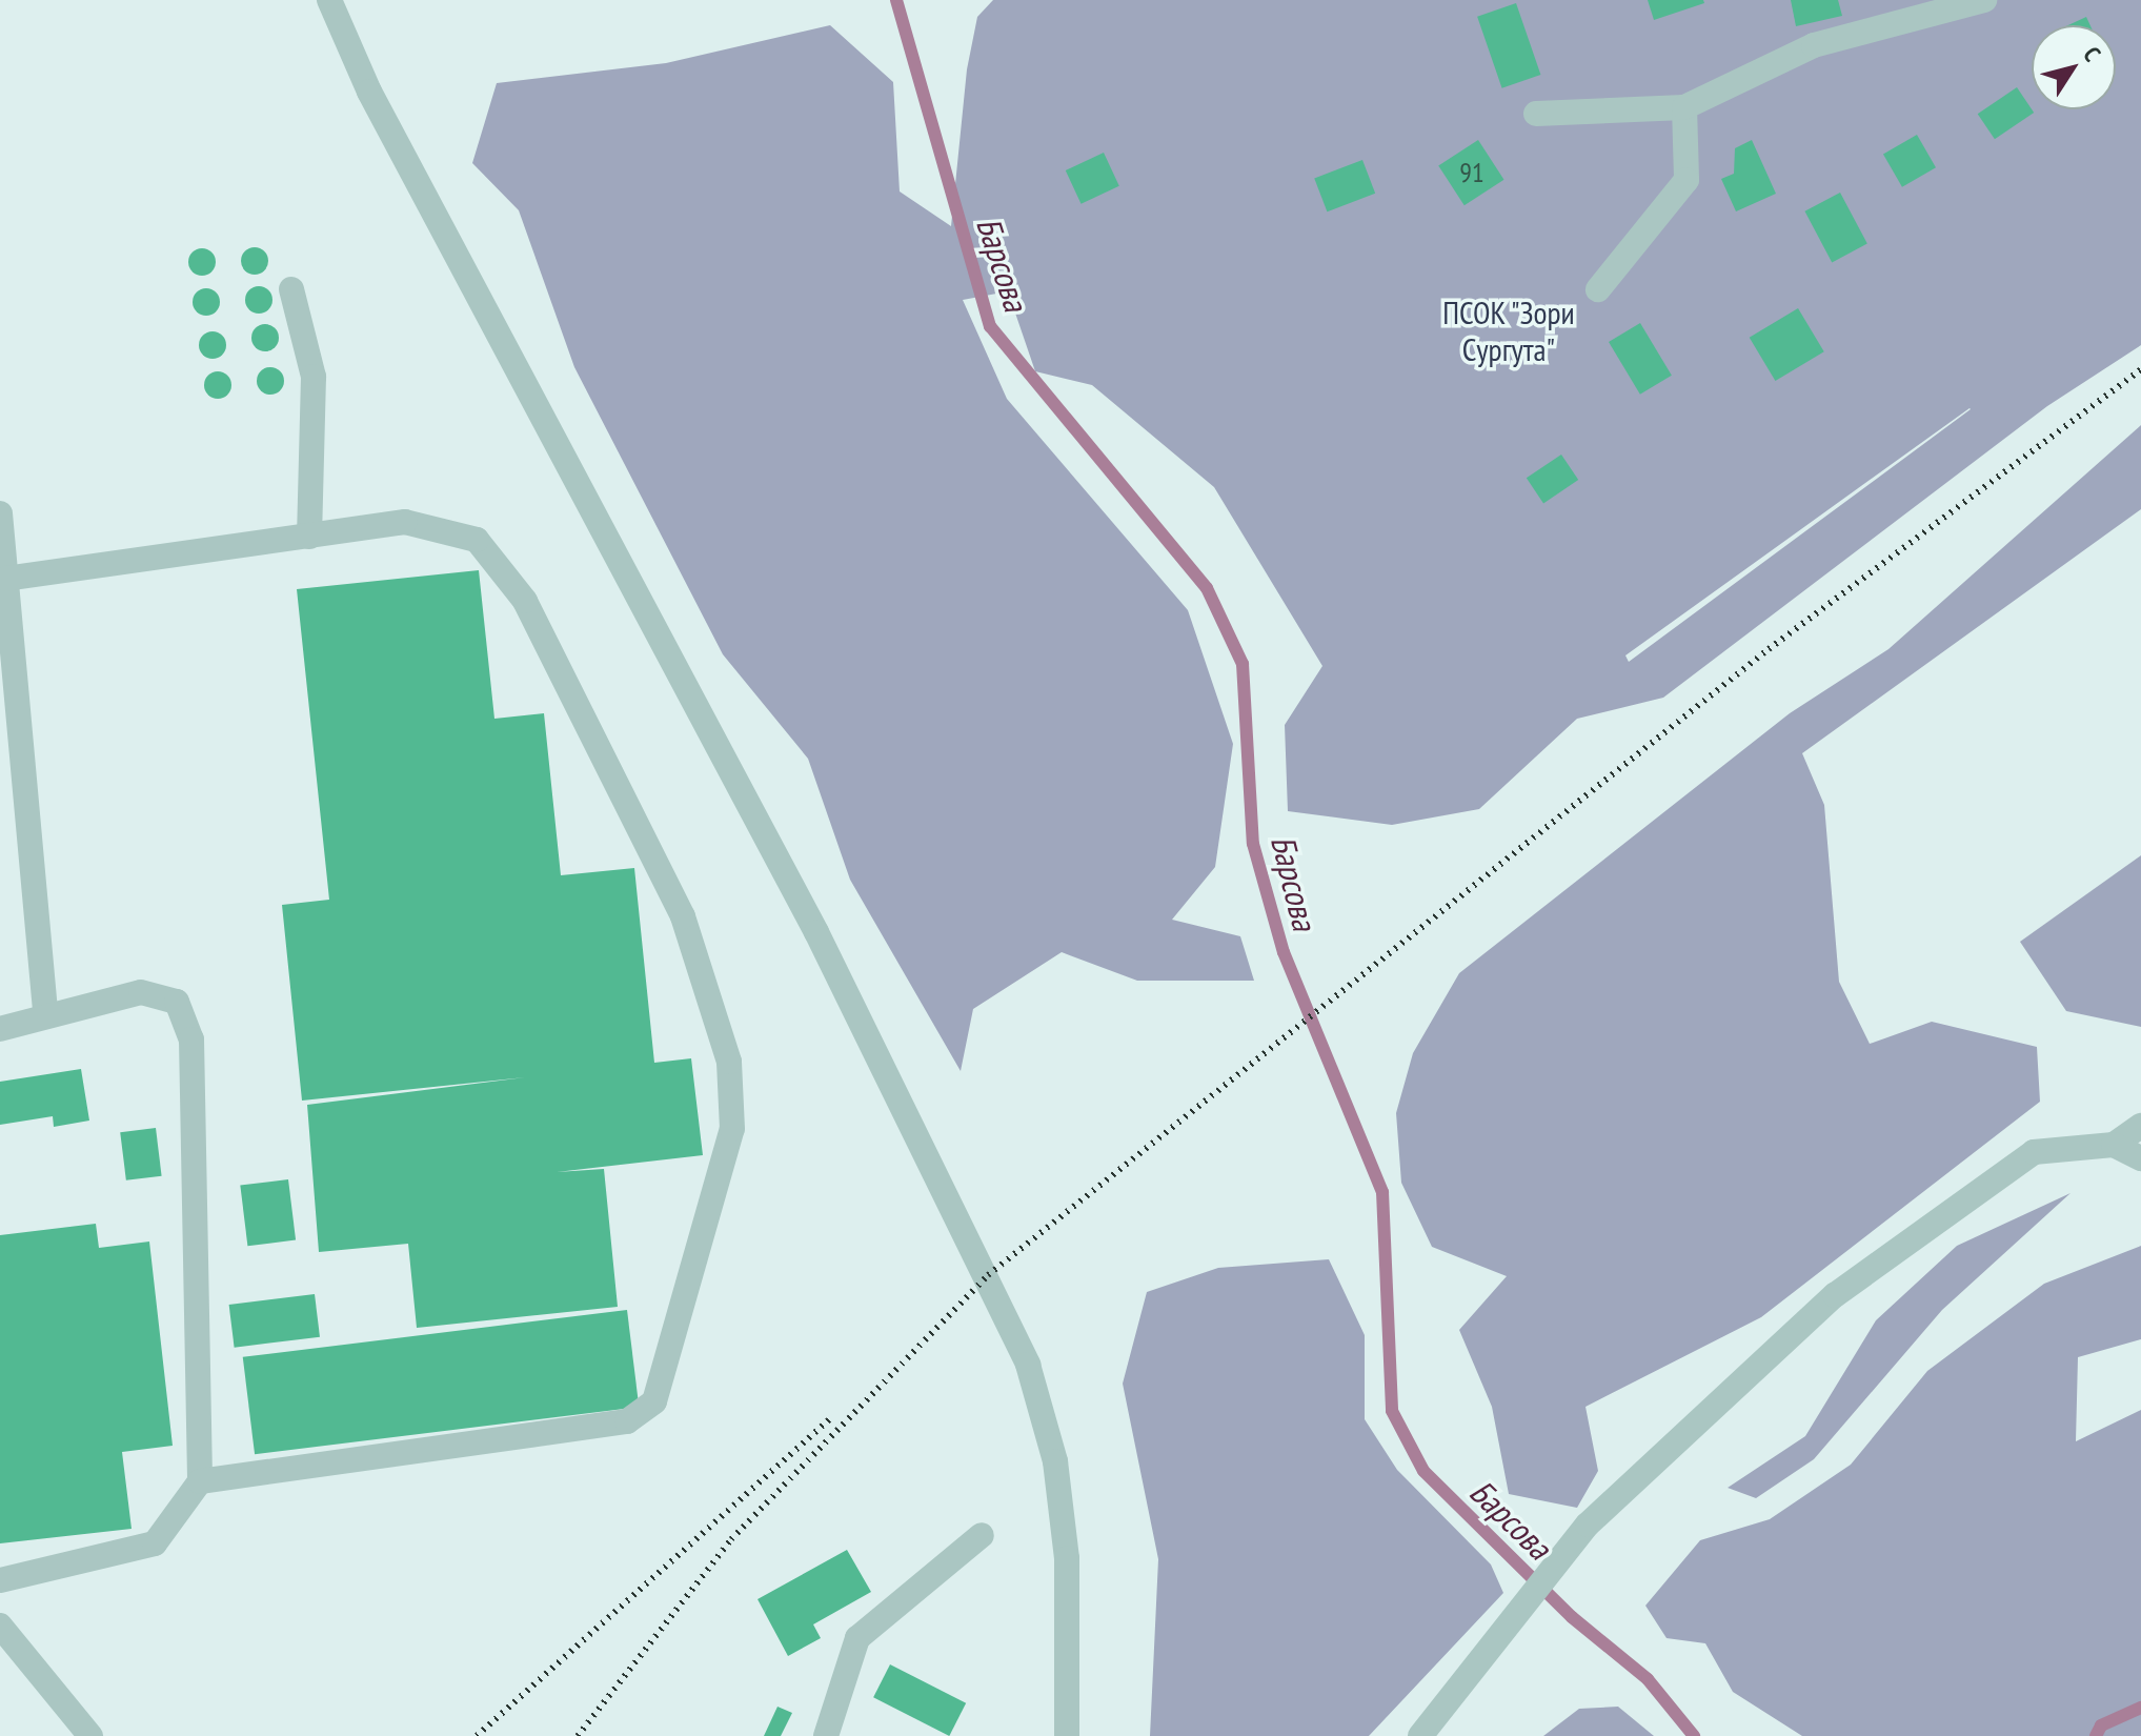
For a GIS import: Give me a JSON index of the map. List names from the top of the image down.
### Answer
{
  "water": ["Барсова"],
  "parks": ["ПСОК \"Зори Сургута\""],
  "house_numbers": ["91"],
  "north": "top right"
}
